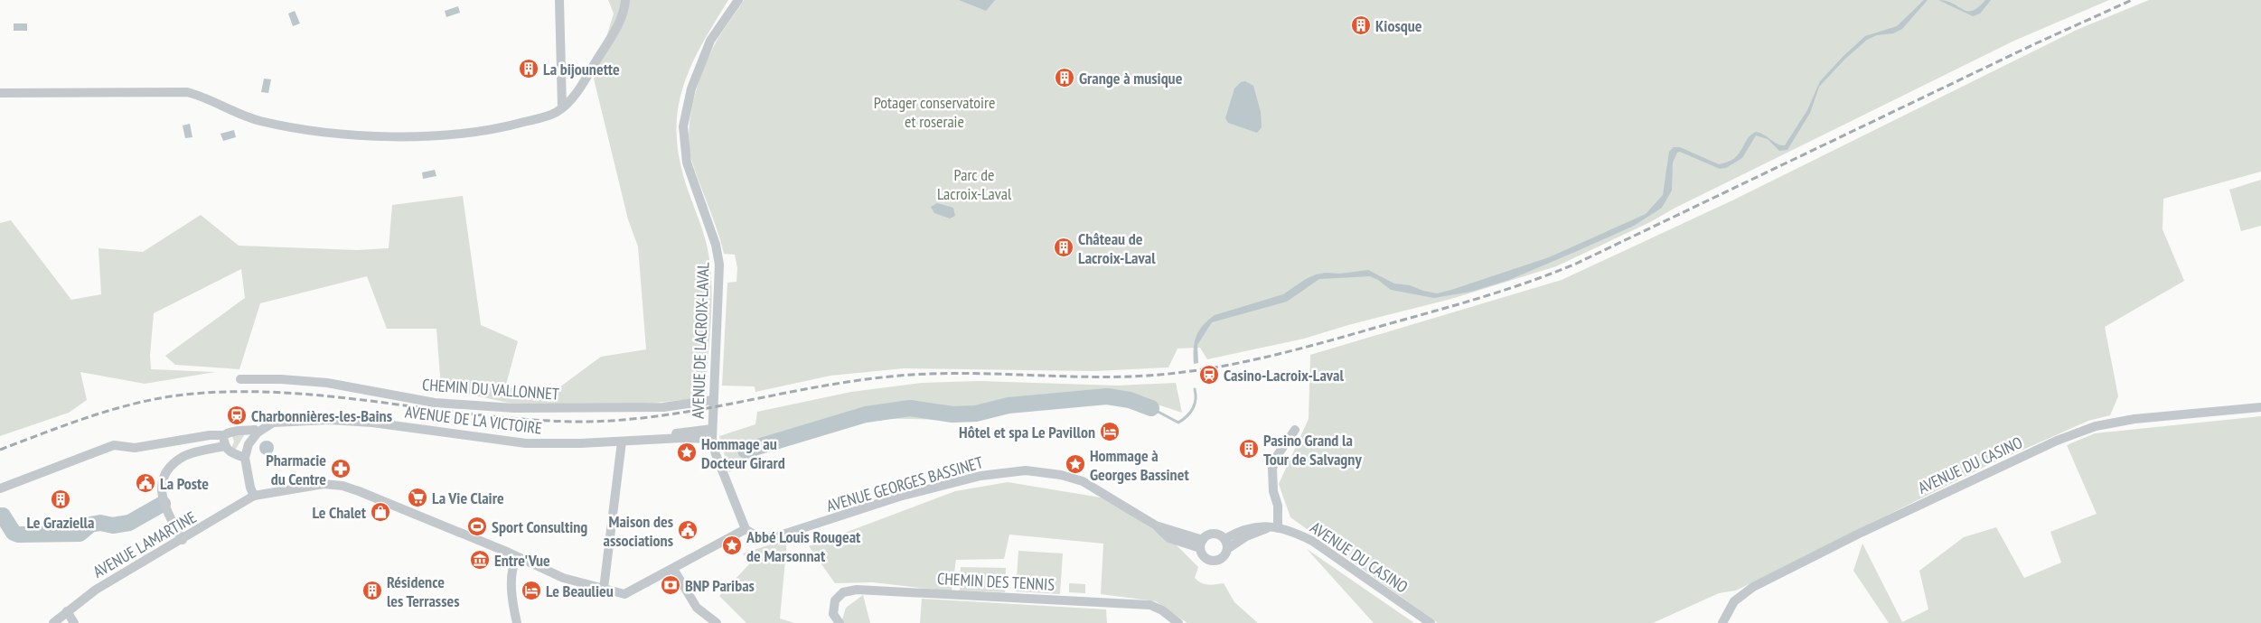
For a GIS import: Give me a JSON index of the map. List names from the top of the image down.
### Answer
{
  "streets": {
    "street": [
      "AVENUE DE LACROIX-LAVAL",
      "CHEMIN DU VALLONNET",
      "AVENUE DE LA VICTOIRE",
      "AVENUE DU CASINO",
      "AVENUE GEORGES BASSINET",
      "AVENUE LAMARTINE",
      "CHEMIN DES TENNIS"
    ]
  },
  "crossings": [
    ["AVENUE DE LACROIX-LAVAL", "CHEMIN DU VALLONNET"],
    ["AVENUE DE LACROIX-LAVAL", "AVENUE DE LA VICTOIRE"],
    ["AVENUE DE LACROIX-LAVAL", "AVENUE GEORGES BASSINET"],
    ["AVENUE DU CASINO", "AVENUE GEORGES BASSINET"]
  ],
  "parks": ["Potager conservatoire et roseraie", "Parc de Lacroix-Laval"],
  "places": {
    "building": [
      "Kiosque",
      "La bijounette",
      "Grange à musique",
      "Château de Lacroix-Laval",
      "Pasino Grand la Tour de Salvagny",
      "Le Graziella",
      "Résidence les Terrasses"
    ],
    "station": ["Casino-Lacroix-Laval", "Charbonnières-les-Bains"],
    "hotel": ["Hôtel et spa Le Pavillon", "Le Beaulieu"],
    "place": ["Hommage au Docteur Girard", "Hommage à Georges Bassinet", "Abbé Louis Rougeat de Marsonnat"],
    "pharmacy": ["Pharmacie du Centre"],
    "public building": ["La Poste", "Maison des associations"],
    "supermarket": ["La Vie Claire"],
    "shop": ["Le Chalet"],
    "sports": ["Sport Consulting"],
    "museum": ["Entre'Vue"],
    "bank": ["BNP Paribas"]
  }
}
